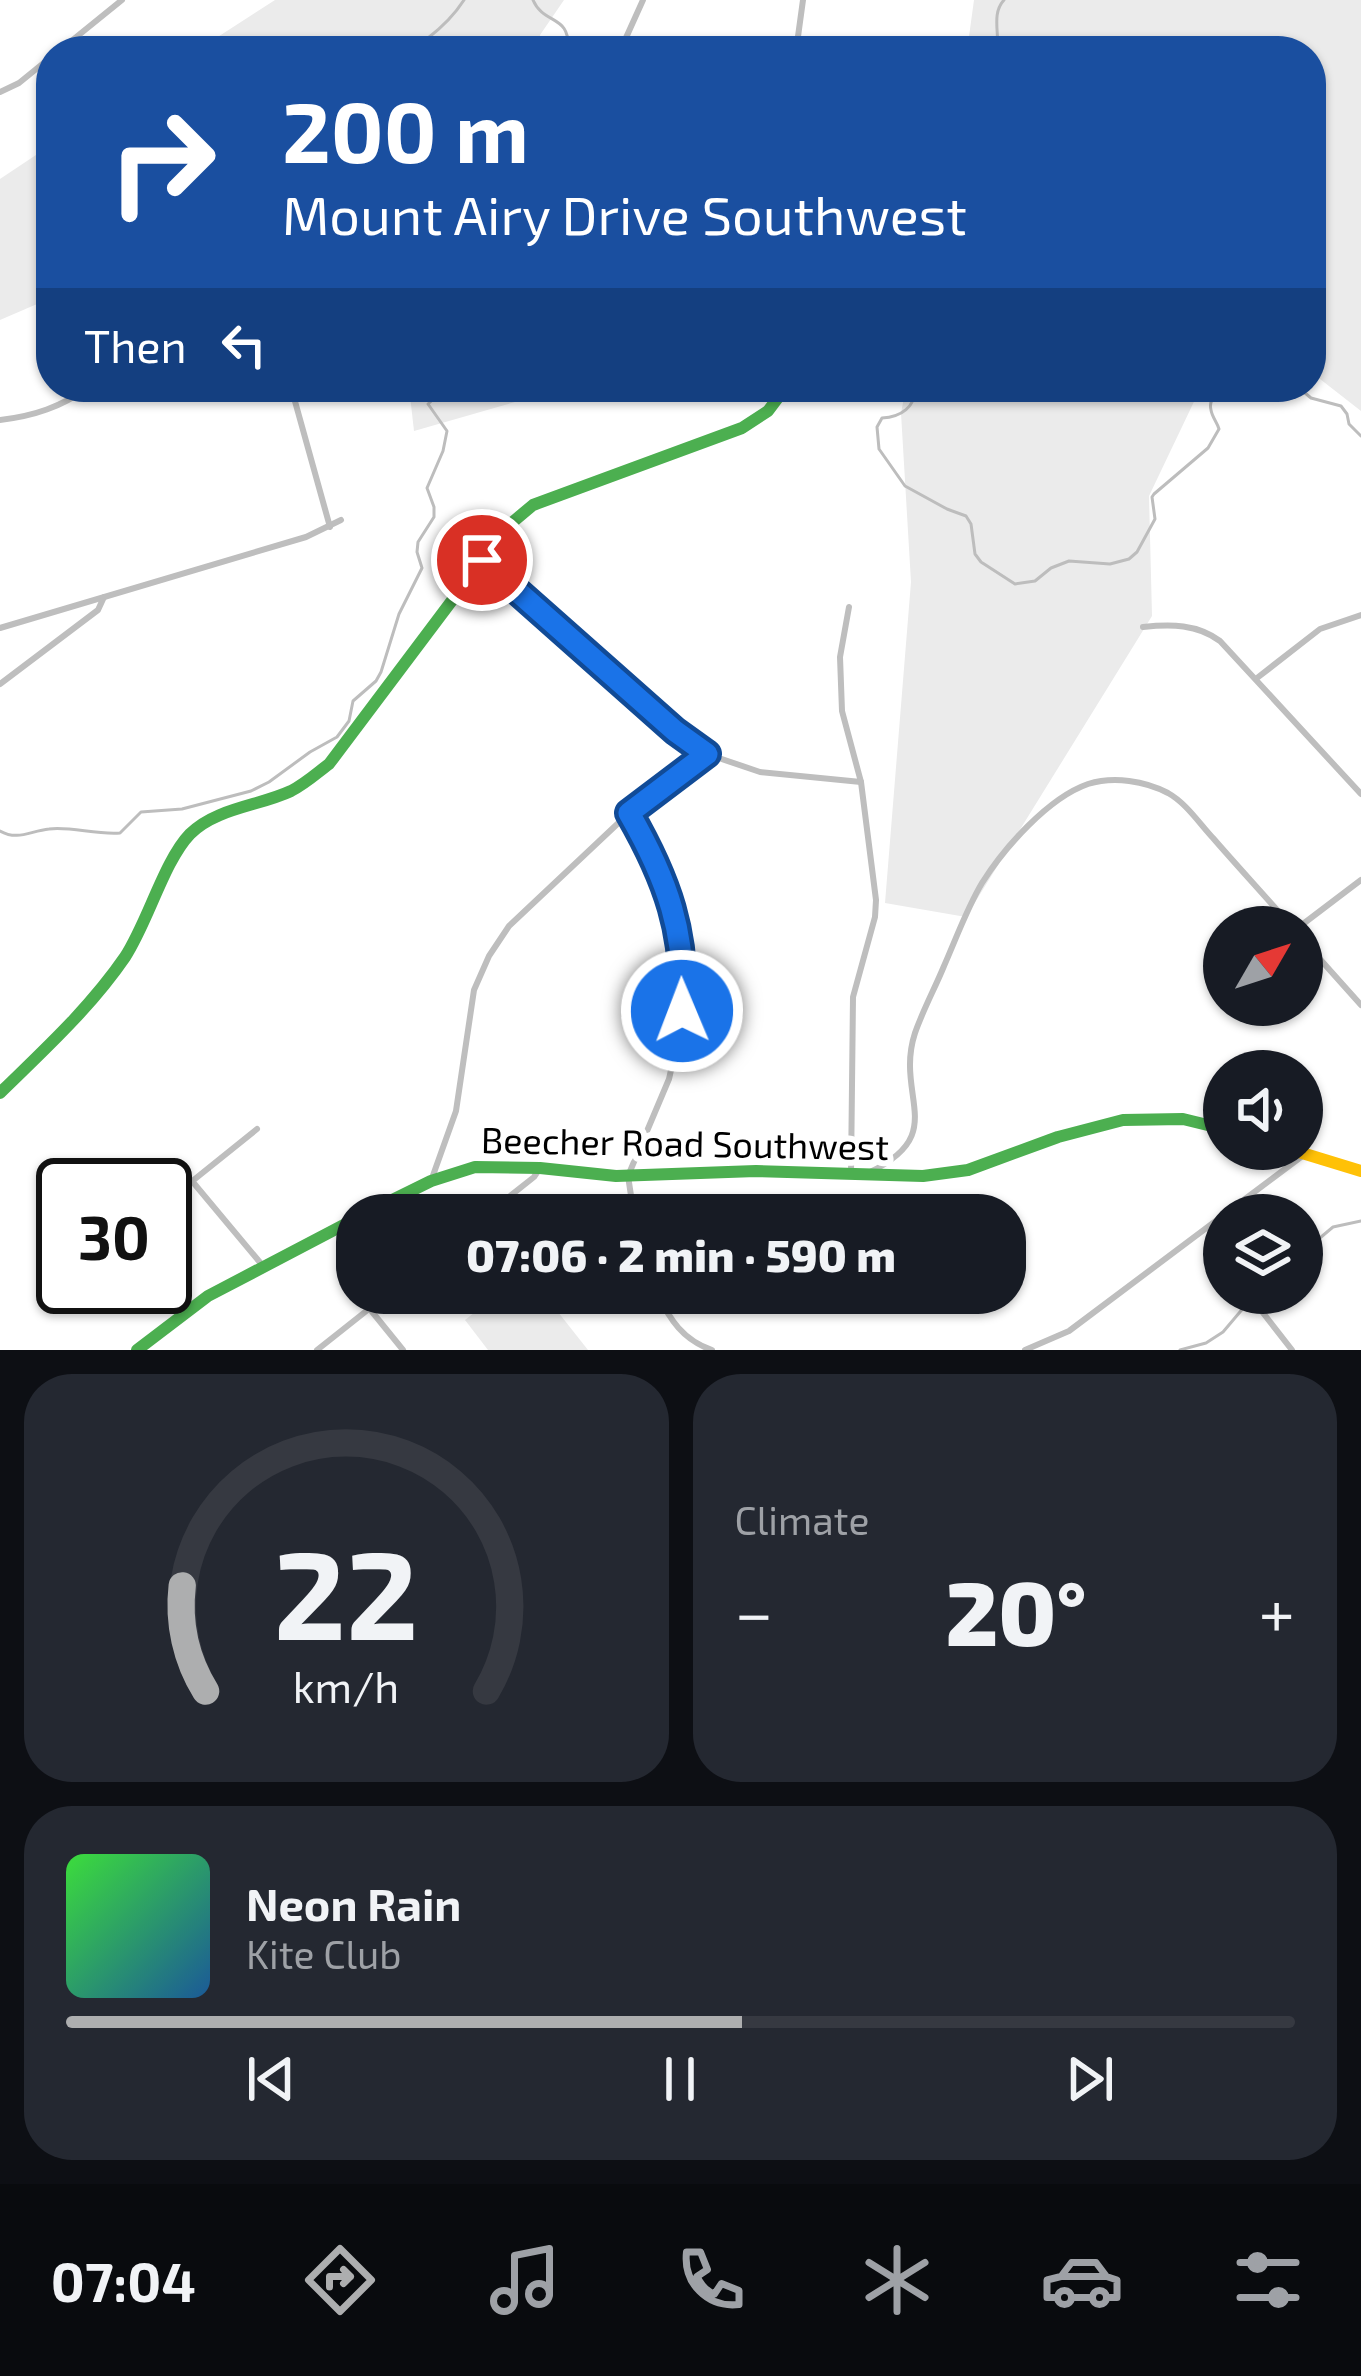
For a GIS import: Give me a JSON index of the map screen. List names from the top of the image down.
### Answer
{
  "streets": {
    "street": ["Beecher Road Southwest"]
  },
  "north": "top right",
  "page": {
    "turn": ["200 m", "Mount Airy Drive Southwest"],
    "then": "Then",
    "limit": "30",
    "trip": "07:06 · 2 min · 590 m",
    "tile": "Climate",
    "heat": ["−", "20°", "+"],
    "song": ["Neon Rain", "Kite Club"],
    "tabs": "07:04",
    "gauge": ["22", "km/h"]
  }
}
